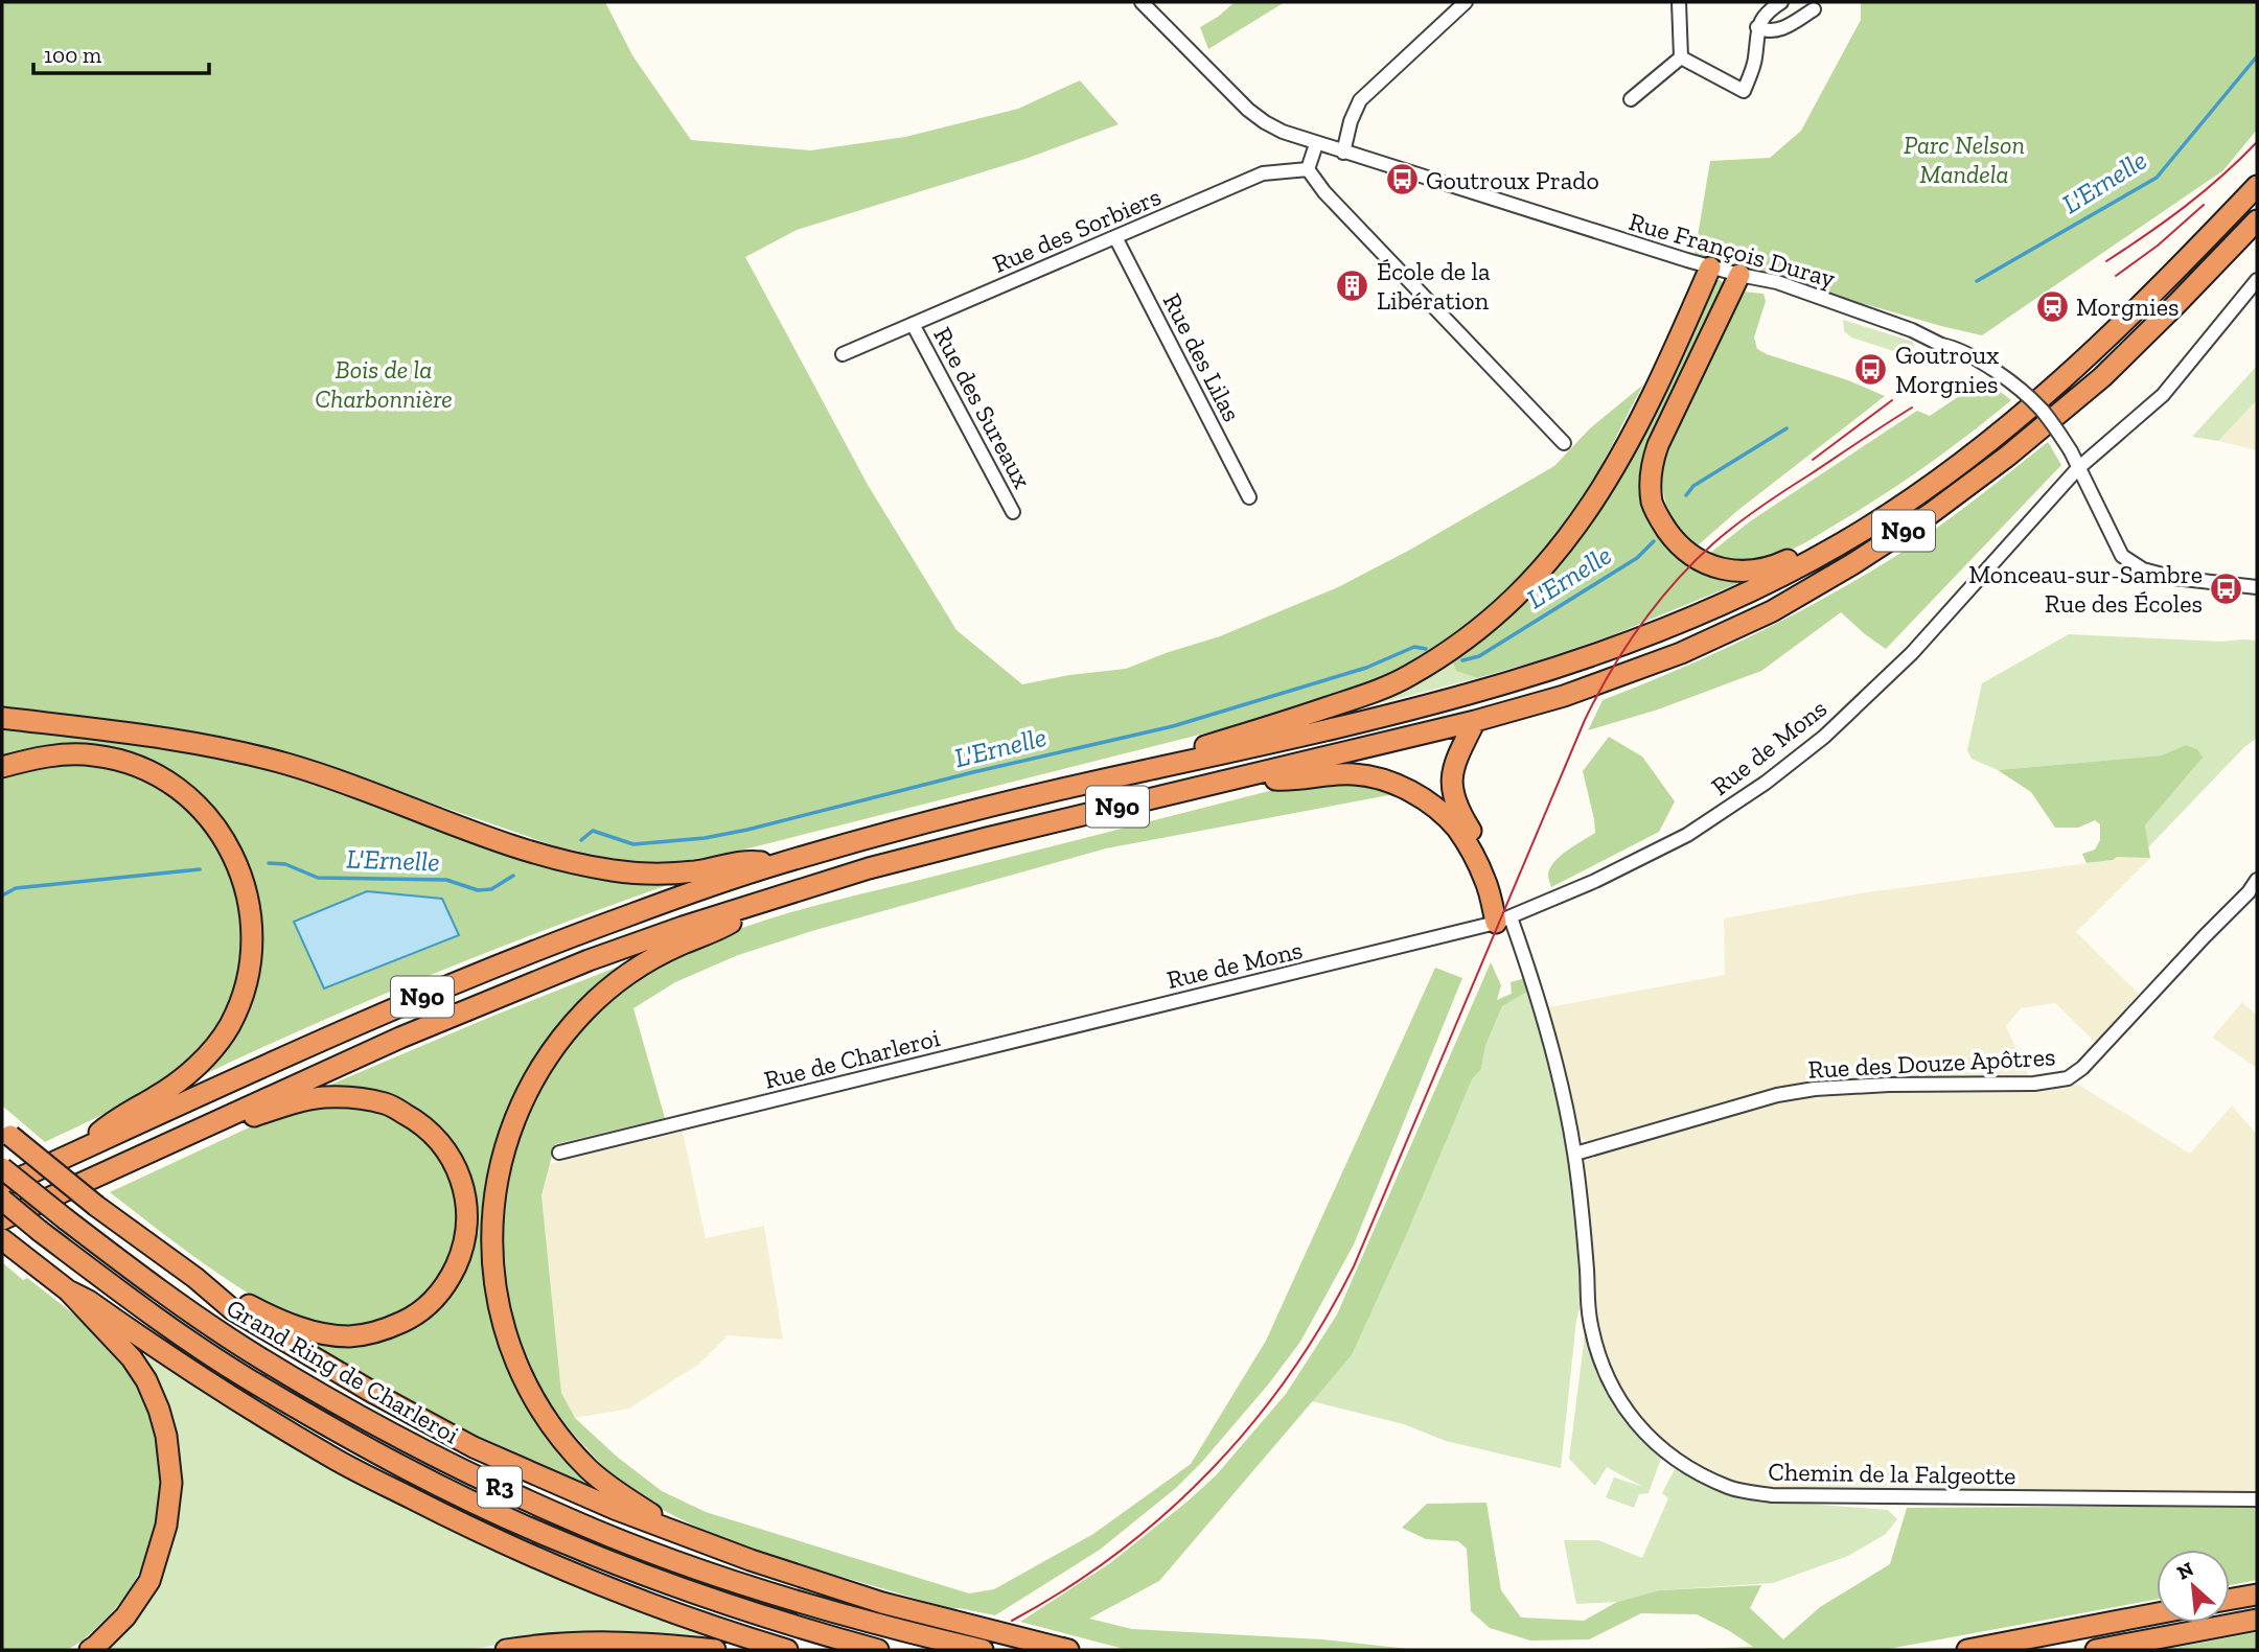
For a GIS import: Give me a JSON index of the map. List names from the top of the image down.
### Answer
{
  "streets": {
    "highway": ["N90", "Grand Ring de Charleroi", "R3"],
    "street": [
      "Rue des Sorbiers",
      "Rue François Duray",
      "Rue des Lilas",
      "Rue des Sureaux",
      "Rue de Mons",
      "Rue de Charleroi",
      "Rue des Douze Apôtres",
      "Chemin de la Falgeotte"
    ]
  },
  "crossings": [
    ["Rue des Sorbiers", "Rue des Lilas"],
    ["Rue des Sorbiers", "Rue des Sureaux"],
    ["Rue François Duray", "Rue de Mons"],
    ["Rue de Mons", "Rue de Charleroi"],
    ["Rue de Mons", "Chemin de la Falgeotte"],
    ["Rue des Douze Apôtres", "Chemin de la Falgeotte"]
  ],
  "water": ["L'Ernelle"],
  "parks": ["Parc Nelson Mandela", "Bois de la Charbonnière"],
  "places": {
    "bus stop": ["Goutroux Prado", "Goutroux Morgnies", "Monceau-sur-Sambre Rue des Écoles"],
    "building": ["École de la Libération"],
    "station": ["Morgnies"]
  },
  "scale_bar": "100 m",
  "north": "top left"
}
